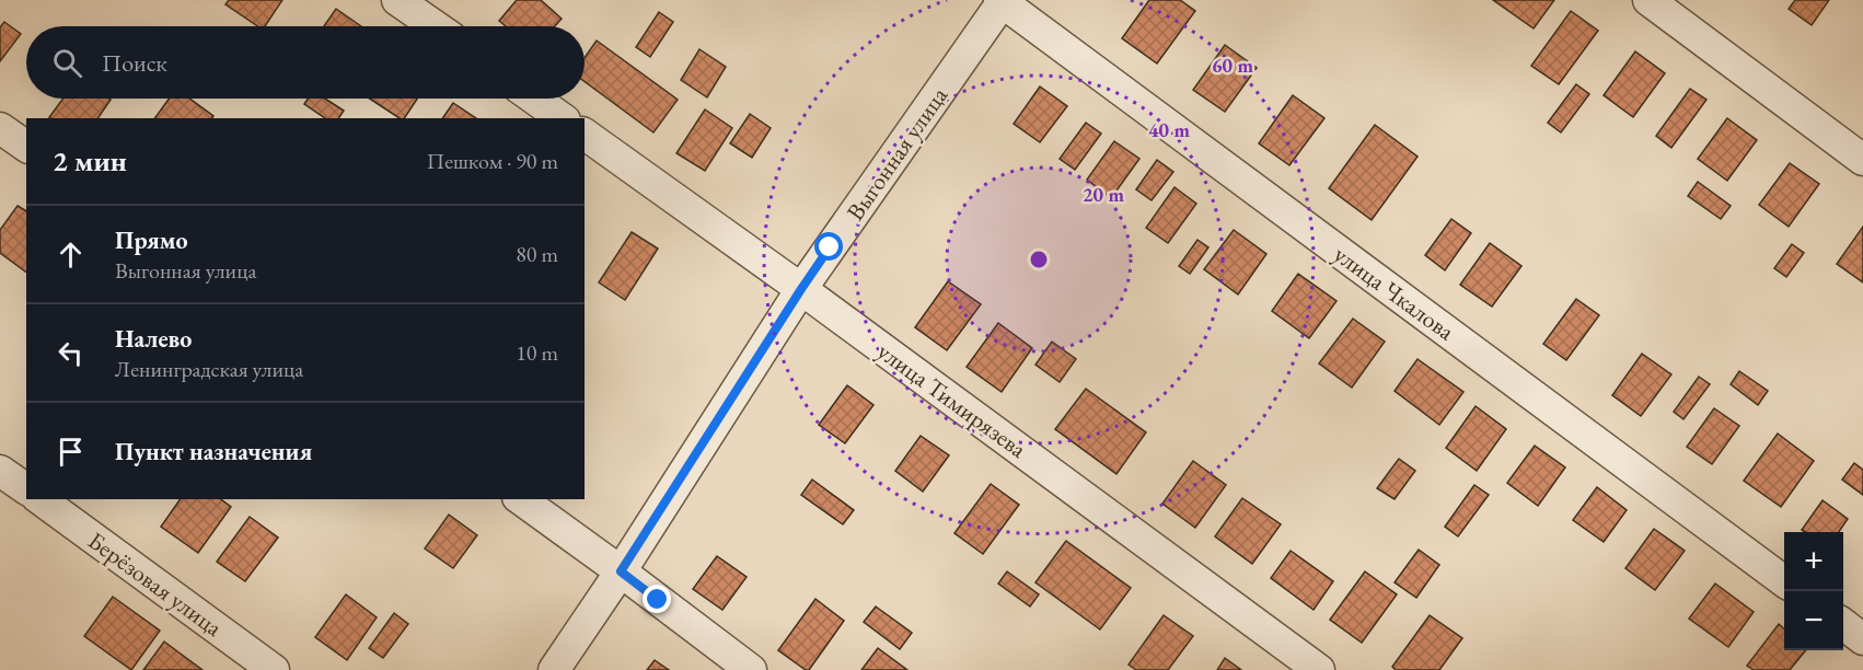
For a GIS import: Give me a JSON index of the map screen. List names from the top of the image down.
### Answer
{
  "streets": {
    "street": [
      "Выгонная улица",
      "улица Чкалова",
      "улица Тимирязева",
      "Берёзовая улица"
    ]
  },
  "crossings": [
    ["Выгонная улица", "улица Чкалова"],
    ["Выгонная улица", "улица Тимирязева"]
  ],
  "page": {
    "search": "Поиск",
    "heading": ["2 мин", "Пешком · 90 m"],
    "list": [
      ["Прямо", "Выгонная улица", "80 m"],
      ["Налево", "Ленинградская улица", "10 m"],
      "Пункт назначения"
    ],
    "map_buttons": ["+", "−"]
  },
  "rings": ["60 m", "40 m", "20 m"]
}
